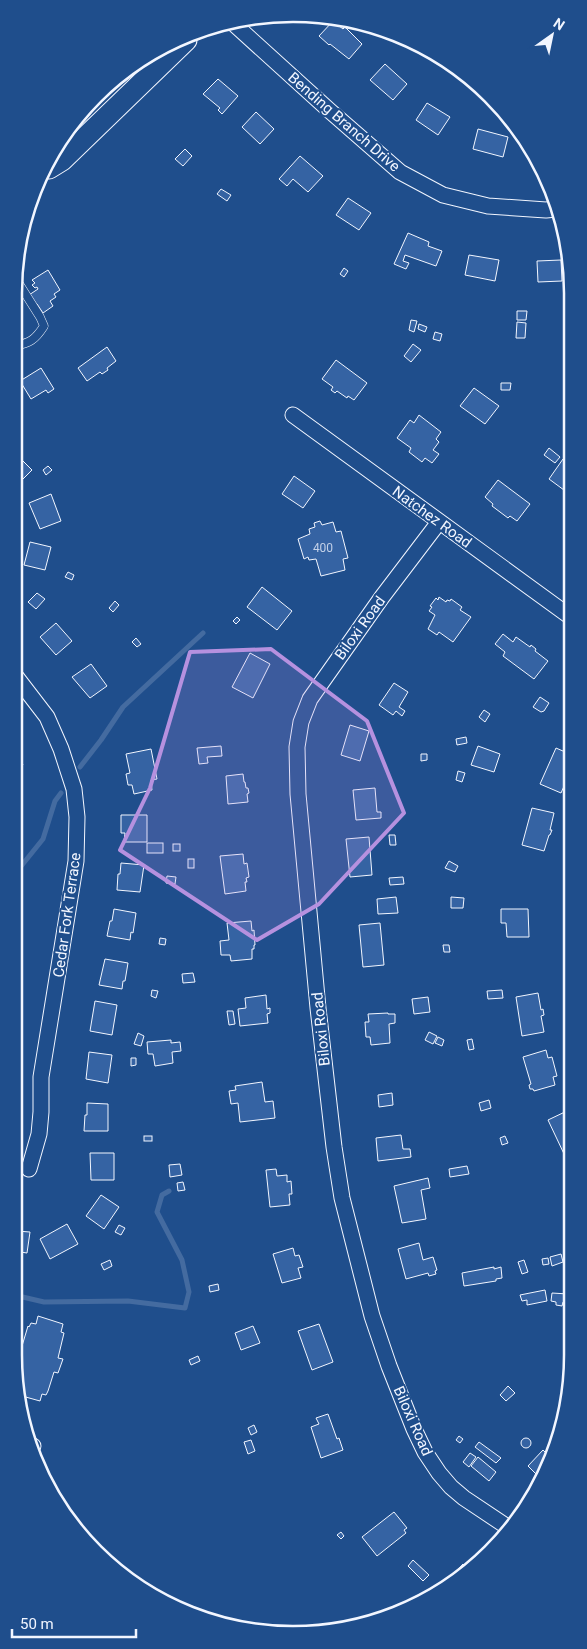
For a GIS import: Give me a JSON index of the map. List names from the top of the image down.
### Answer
{
  "streets": {
    "street": [
      "Bending Branch Drive",
      "Natchez Road",
      "Biloxi Road",
      "Cedar Fork Terrace"
    ]
  },
  "crossings": [
    ["Natchez Road", "Biloxi Road"]
  ],
  "house_numbers": ["400"],
  "scale_bar": "50 m",
  "north": "top right"
}
